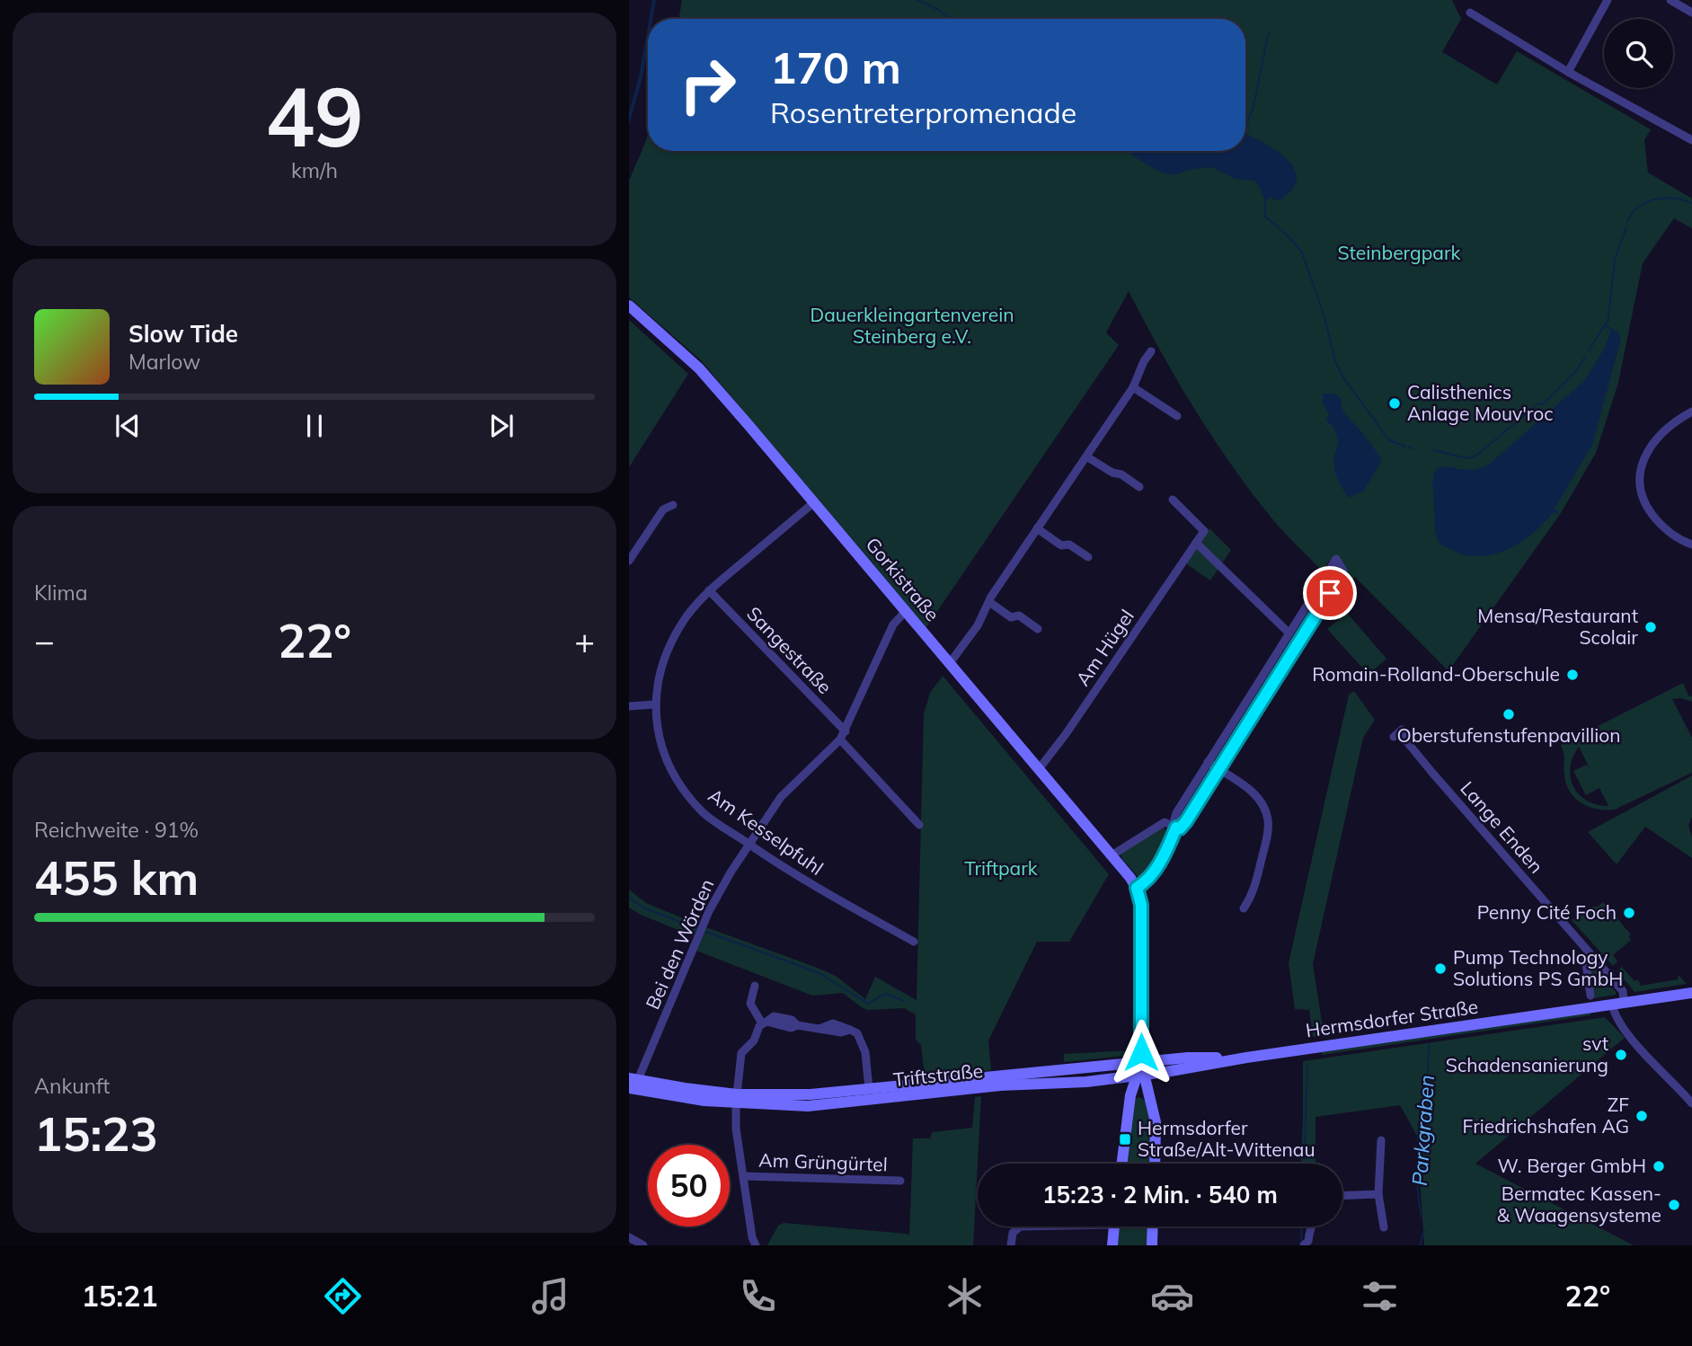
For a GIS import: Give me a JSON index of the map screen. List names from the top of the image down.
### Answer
{
  "streets": {
    "main road": ["Gorkistraße", "Hermsdorfer Straße", "Triftstraße"],
    "street": [
      "Am Hügel",
      "Sangestraße",
      "Lange Enden",
      "Am Kesselpfuhl",
      "Bei den Wörden",
      "Am Grüngürtel"
    ]
  },
  "crossings": [
    ["Gorkistraße", "Am Hügel"],
    ["Gorkistraße", "Am Kesselpfuhl"],
    ["Gorkistraße", "Bei den Wörden"],
    ["Sangestraße", "Am Kesselpfuhl"],
    ["Sangestraße", "Bei den Wörden"],
    ["Lange Enden", "Hermsdorfer Straße"],
    ["Am Kesselpfuhl", "Bei den Wörden"],
    ["Bei den Wörden", "Triftstraße"],
    ["Hermsdorfer Straße", "Triftstraße"]
  ],
  "water": ["Parkgraben"],
  "parks": ["Steinbergpark", "Dauerkleingartenverein Steinberg e.V.", "Triftpark"],
  "places": {
    "other": [
      "Calisthenics Anlage Mouv'roc",
      "Mensa/Restaurant Scolair",
      "Romain-Rolland-Oberschule",
      "Oberstufenstufenpavillion",
      "Penny Cité Foch",
      "Pump Technology Solutions PS GmbH",
      "svt Schadensanierung",
      "ZF Friedrichshafen AG",
      "W. Berger GmbH",
      "Bermatec Kassen- & Waagensysteme"
    ],
    "transit": ["Hermsdorfer Straße/Alt-Wittenau"]
  },
  "page": {
    "tile": [
      ["49", "km/h"],
      "Klima",
      ["Reichweite · 91%", "455 km"],
      ["Ankunft", "15:23"]
    ],
    "turn": ["170 m", "Rosentreterpromenade"],
    "song": ["Slow Tide", "Marlow"],
    "heat": ["−", "22°", "+"],
    "limit": "50",
    "trip": "15:23 · 2 Min. · 540 m",
    "tabs": ["15:21", "22°"]
  }
}
